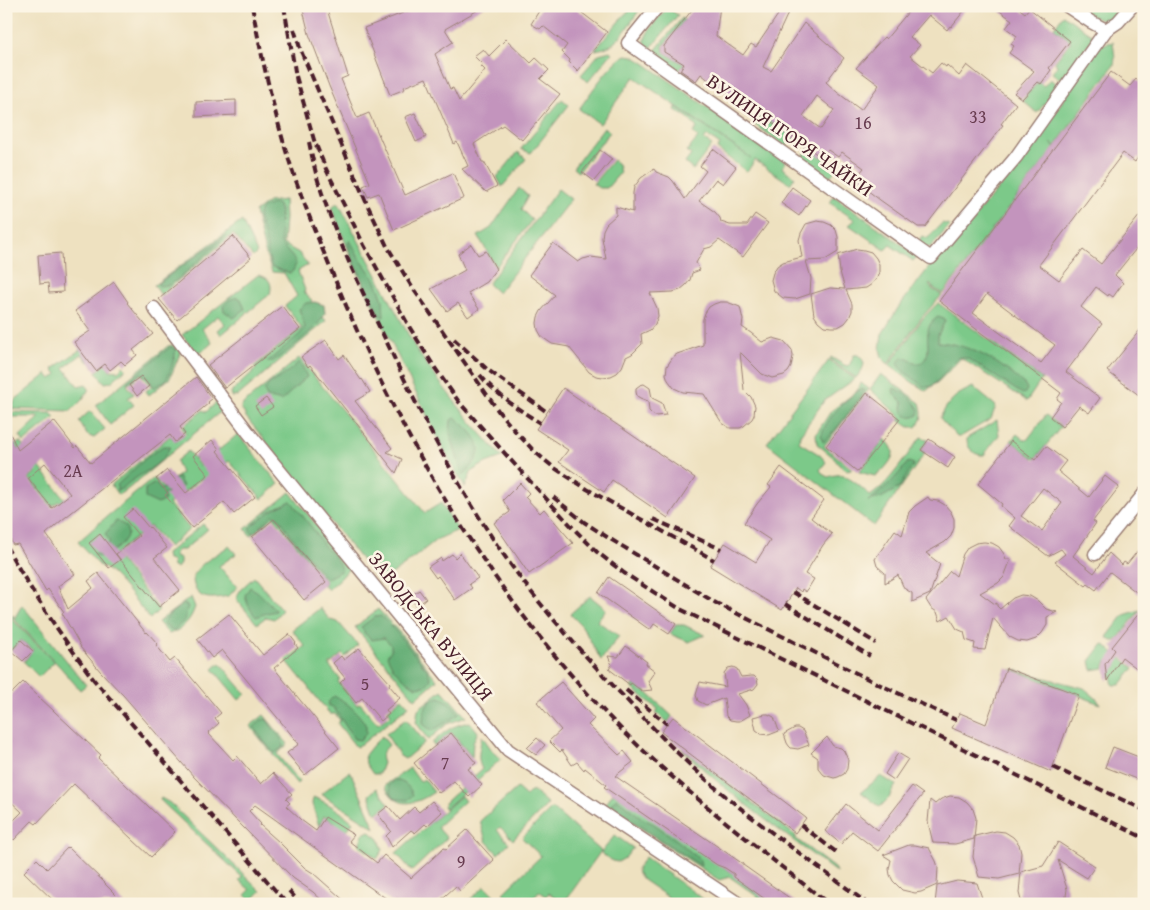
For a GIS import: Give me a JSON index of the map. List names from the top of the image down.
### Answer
{
  "streets": {
    "street": ["ВУЛИЦЯ ІГОРЯ ЧАЙКИ", "ЗАВОДСЬКА ВУЛИЦЯ"]
  },
  "house_numbers": [
    "33",
    "16",
    "2А",
    "5",
    "7",
    "9"
  ]
}
